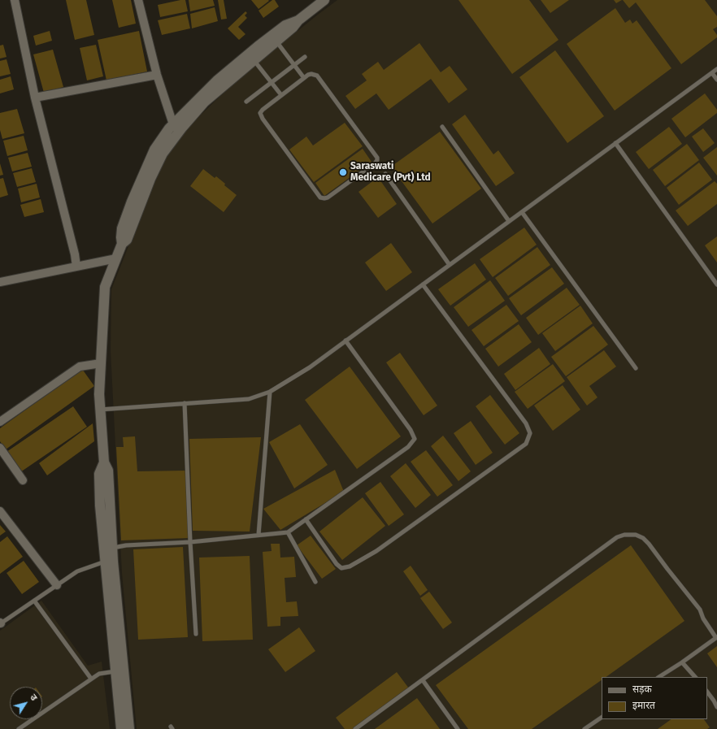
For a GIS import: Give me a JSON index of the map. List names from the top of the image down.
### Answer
{
  "places": ["Saraswati Medicare (Pvt) Ltd"],
  "legend": ["सड़क", "इमारत"],
  "north": "top right"
}
